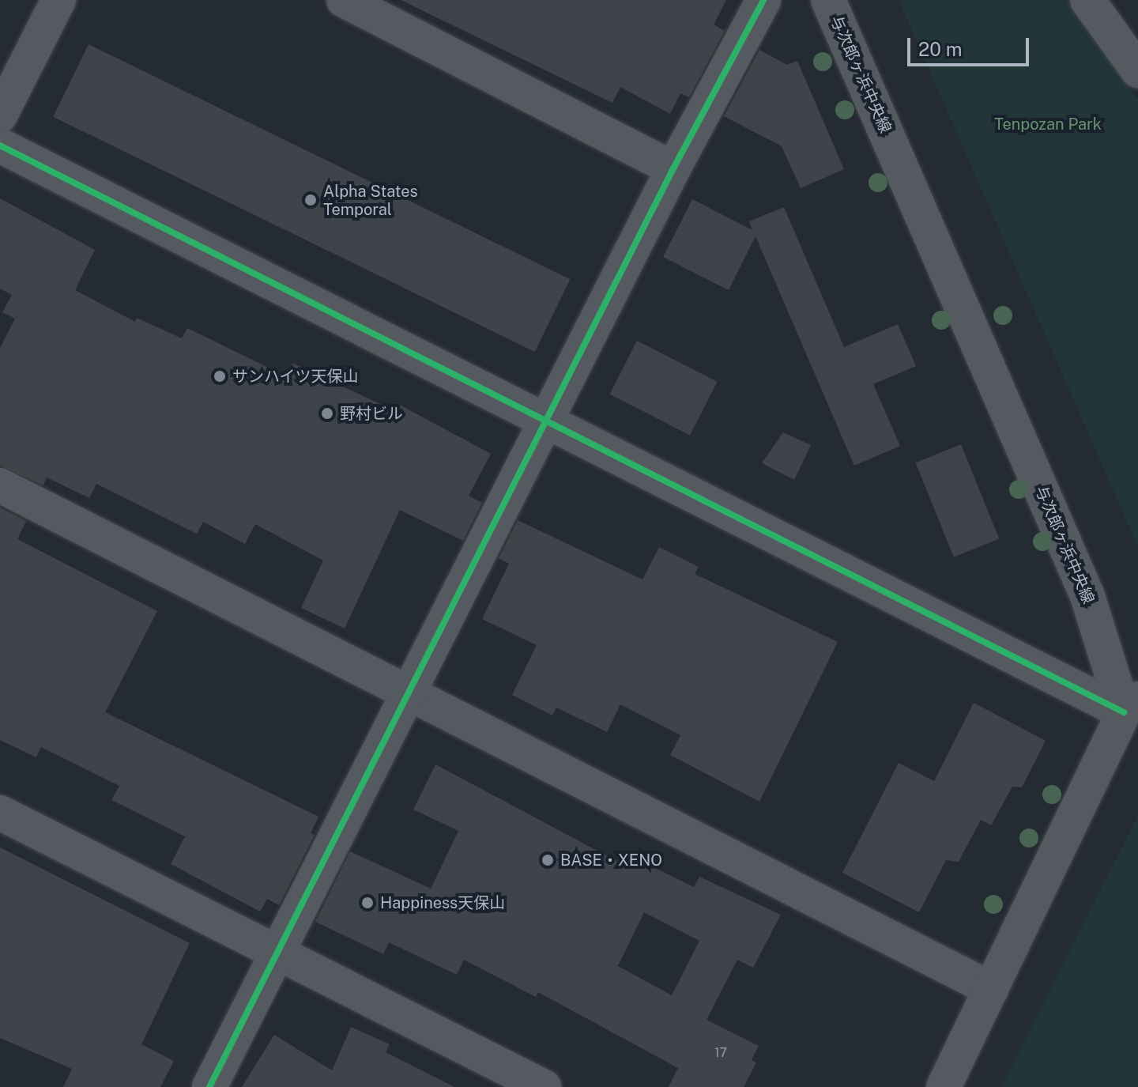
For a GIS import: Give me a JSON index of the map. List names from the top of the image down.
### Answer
{
  "streets": {
    "street": ["与次郎ヶ浜中央線"]
  },
  "parks": ["Tenpozan Park"],
  "places": [
    "Alpha States Temporal",
    "サンハイツ天保山",
    "野村ビル",
    "BASE・XENO",
    "Happiness天保山"
  ],
  "house_numbers": ["17"],
  "scale_bar": "20 m"
}
